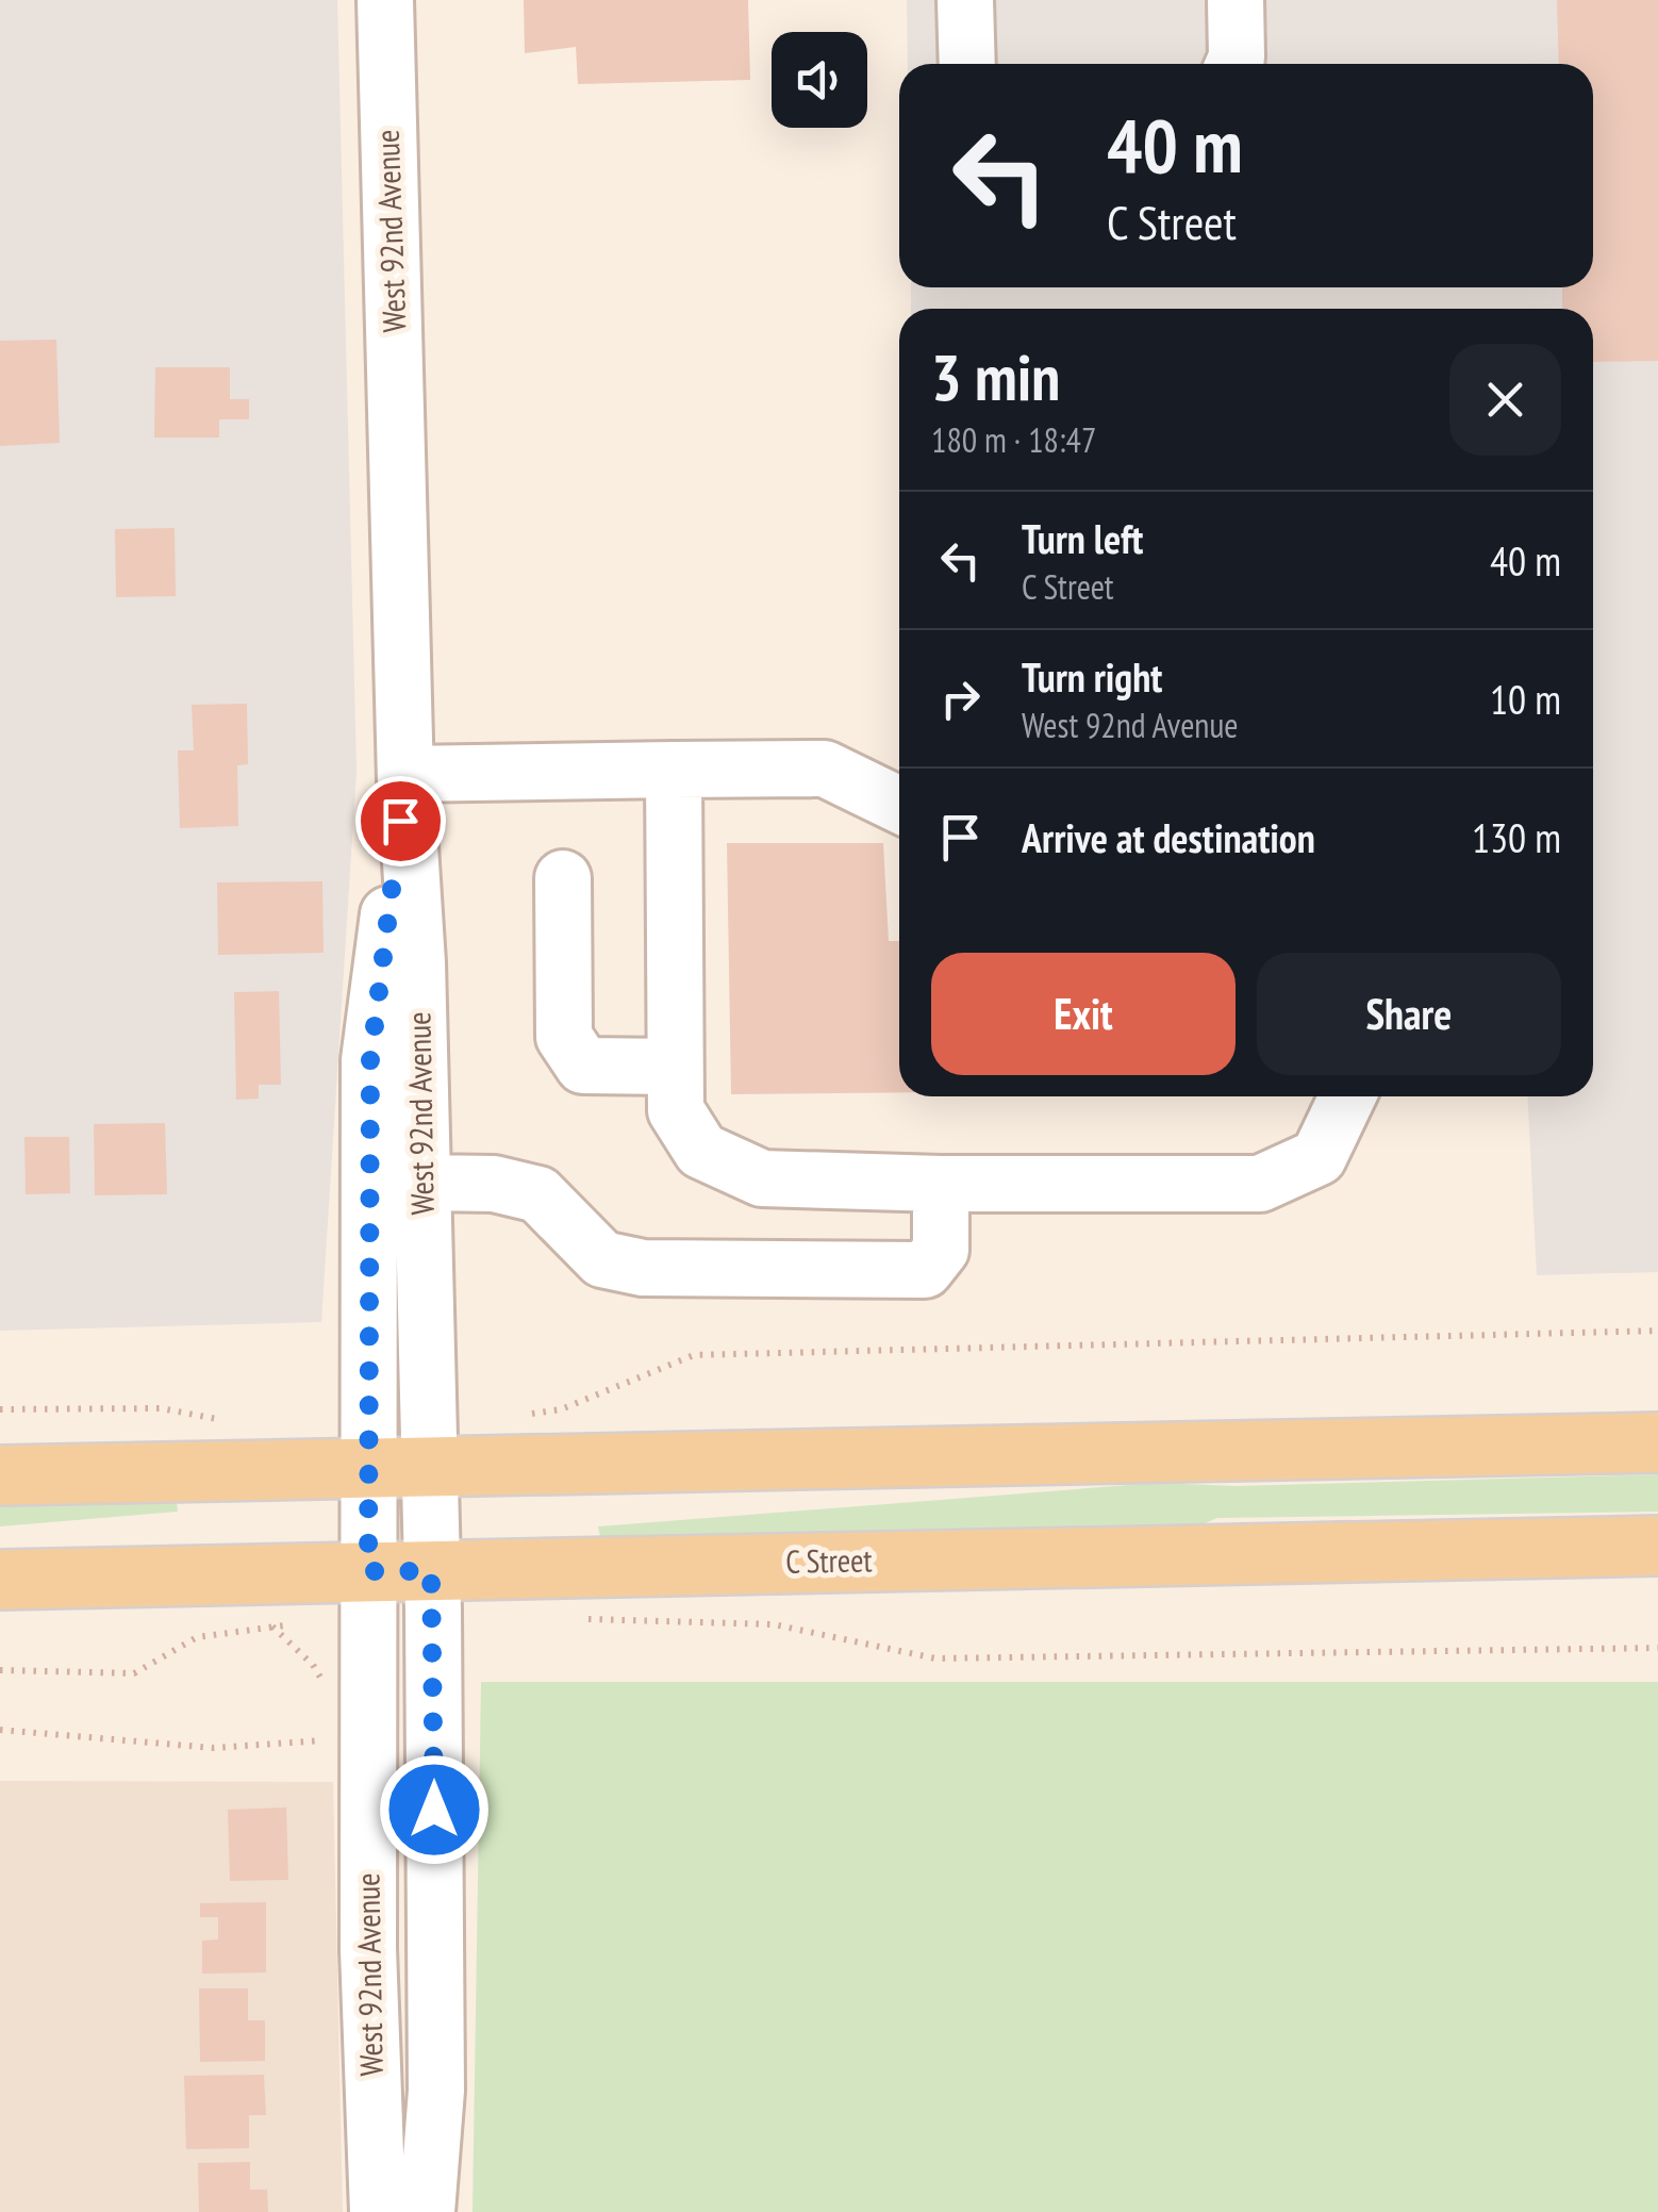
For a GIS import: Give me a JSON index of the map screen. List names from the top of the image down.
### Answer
{
  "streets": {
    "main road": ["C Street"],
    "street": ["West 92nd Avenue"]
  },
  "crossings": [
    ["West 92nd Avenue", "C Street"]
  ],
  "page": {
    "turn": ["40 m", "C Street"],
    "heading": ["3 min", "180 m · 18:47"],
    "list": [
      {
        "name": "Turn left",
        "note": "C Street",
        "value": "40 m"
      },
      {
        "name": "Turn right",
        "note": "West 92nd Avenue",
        "value": "10 m"
      },
      {
        "name": "Arrive at destination",
        "value": "130 m"
      }
    ],
    "buttons": ["Exit", "Share"]
  }
}
